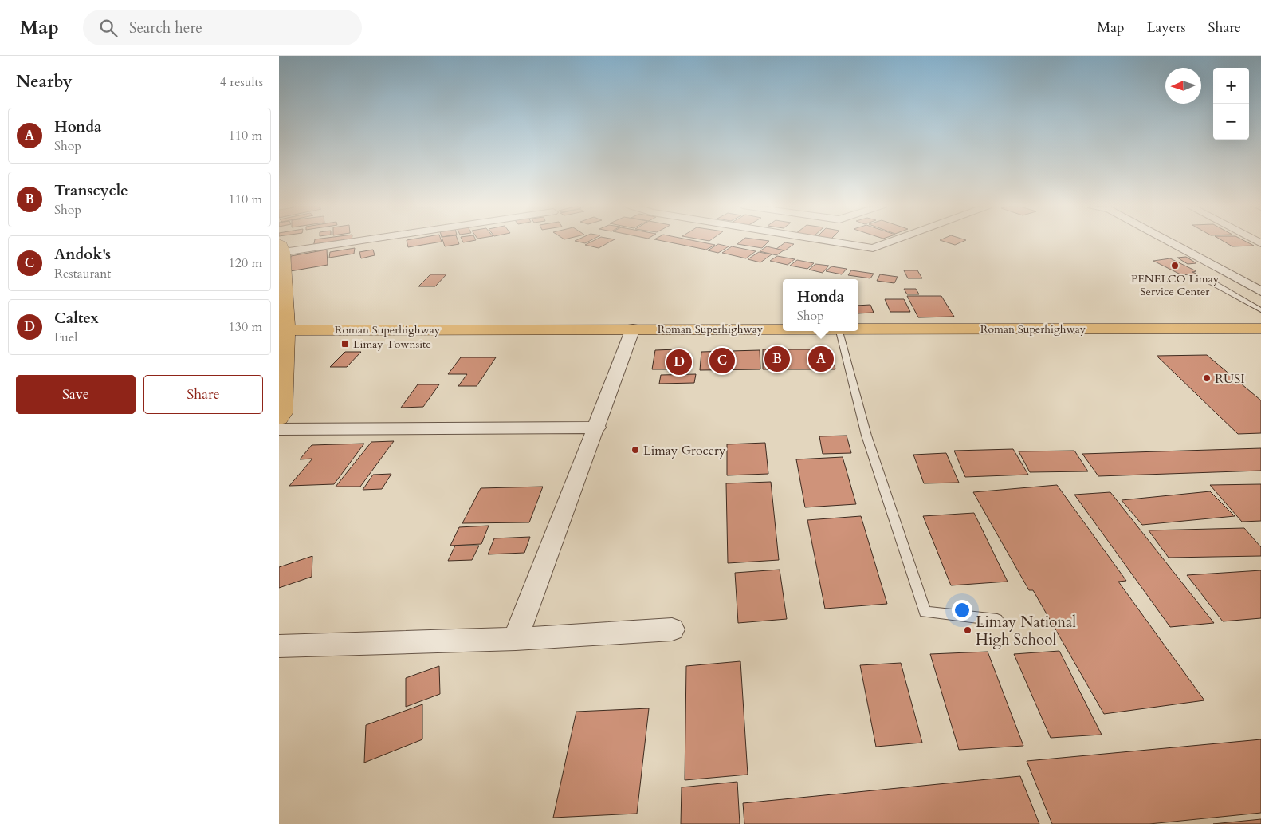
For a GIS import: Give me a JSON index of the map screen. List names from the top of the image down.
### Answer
{
  "streets": {
    "main road": ["Roman Superhighway"]
  },
  "places": {
    "other": [
      "PENELCO Limay Service Center",
      "RUSI",
      "Limay Grocery",
      "Limay National High School"
    ],
    "transit": ["Limay Townsite"]
  },
  "north": "left",
  "page": {
    "header": "Map",
    "search": "Search here",
    "nav": ["Map", "Layers", "Share"],
    "heading": ["Nearby", "4 results"],
    "map_buttons": ["+", "−"],
    "list": [
      {
        "mark": "A",
        "name": "Honda",
        "note": "Shop",
        "value": "110 m"
      },
      {
        "mark": "B",
        "name": "Transcycle",
        "note": "Shop",
        "value": "110 m"
      },
      {
        "mark": "C",
        "name": "Andok's",
        "note": "Restaurant",
        "value": "120 m"
      },
      {
        "mark": "D",
        "name": "Caltex",
        "note": "Fuel",
        "value": "130 m"
      }
    ],
    "popup": ["Honda", "Shop"],
    "pins": [
      "A",
      "B",
      "C",
      "D"
    ],
    "buttons": ["Save", "Share"]
  }
}
